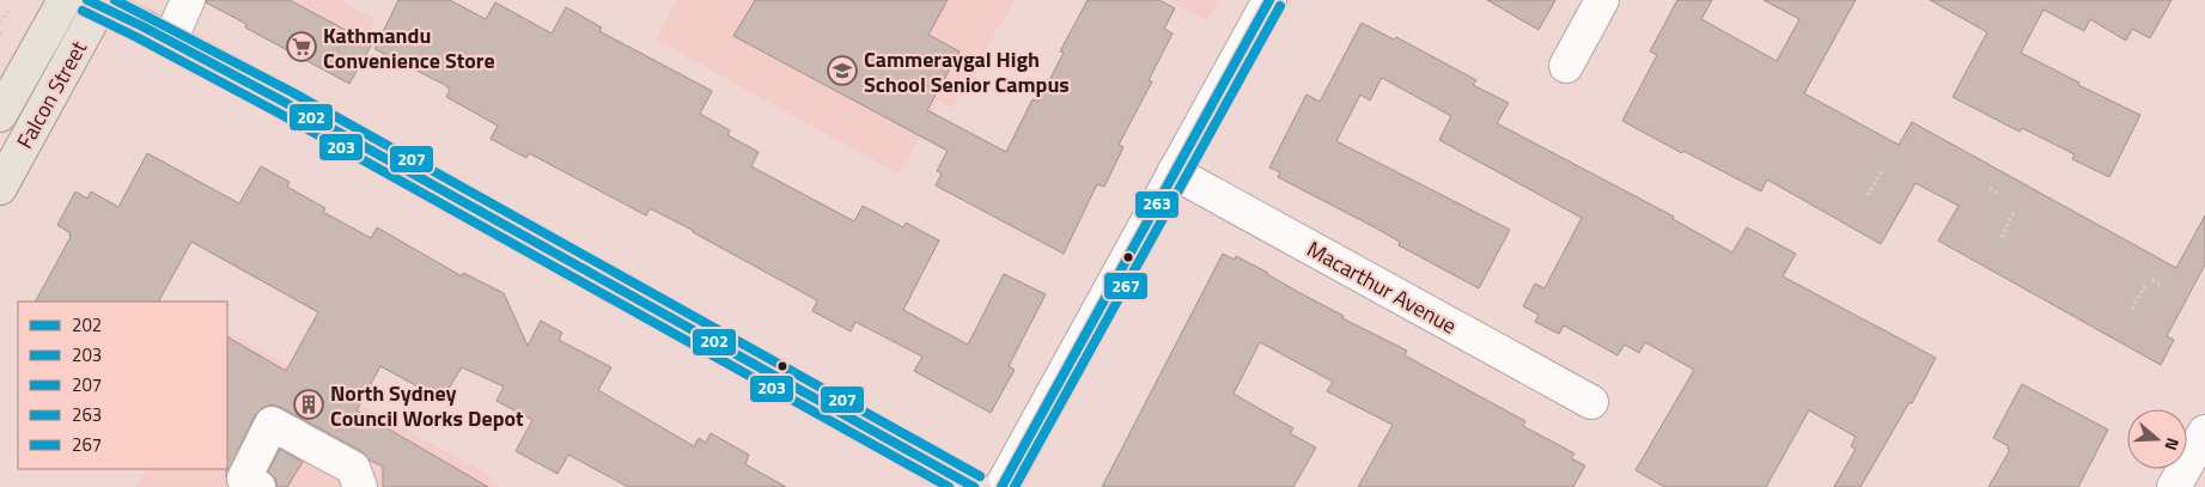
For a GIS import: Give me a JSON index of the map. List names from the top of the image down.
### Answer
{
  "streets": {
    "main road": ["Falcon Street"],
    "street": ["Macarthur Avenue"]
  },
  "places": {
    "supermarket": ["Kathmandu Convenience Store"],
    "school or university": ["Cammeraygal High School Senior Campus"],
    "building": ["North Sydney Council Works Depot"]
  },
  "lines": [
    "transit line 202",
    "transit line 207",
    "transit line 263",
    "transit line 267",
    "transit line 203"
  ],
  "legend": [
    "202",
    "203",
    "207",
    "263",
    "267"
  ],
  "north": "right"
}
